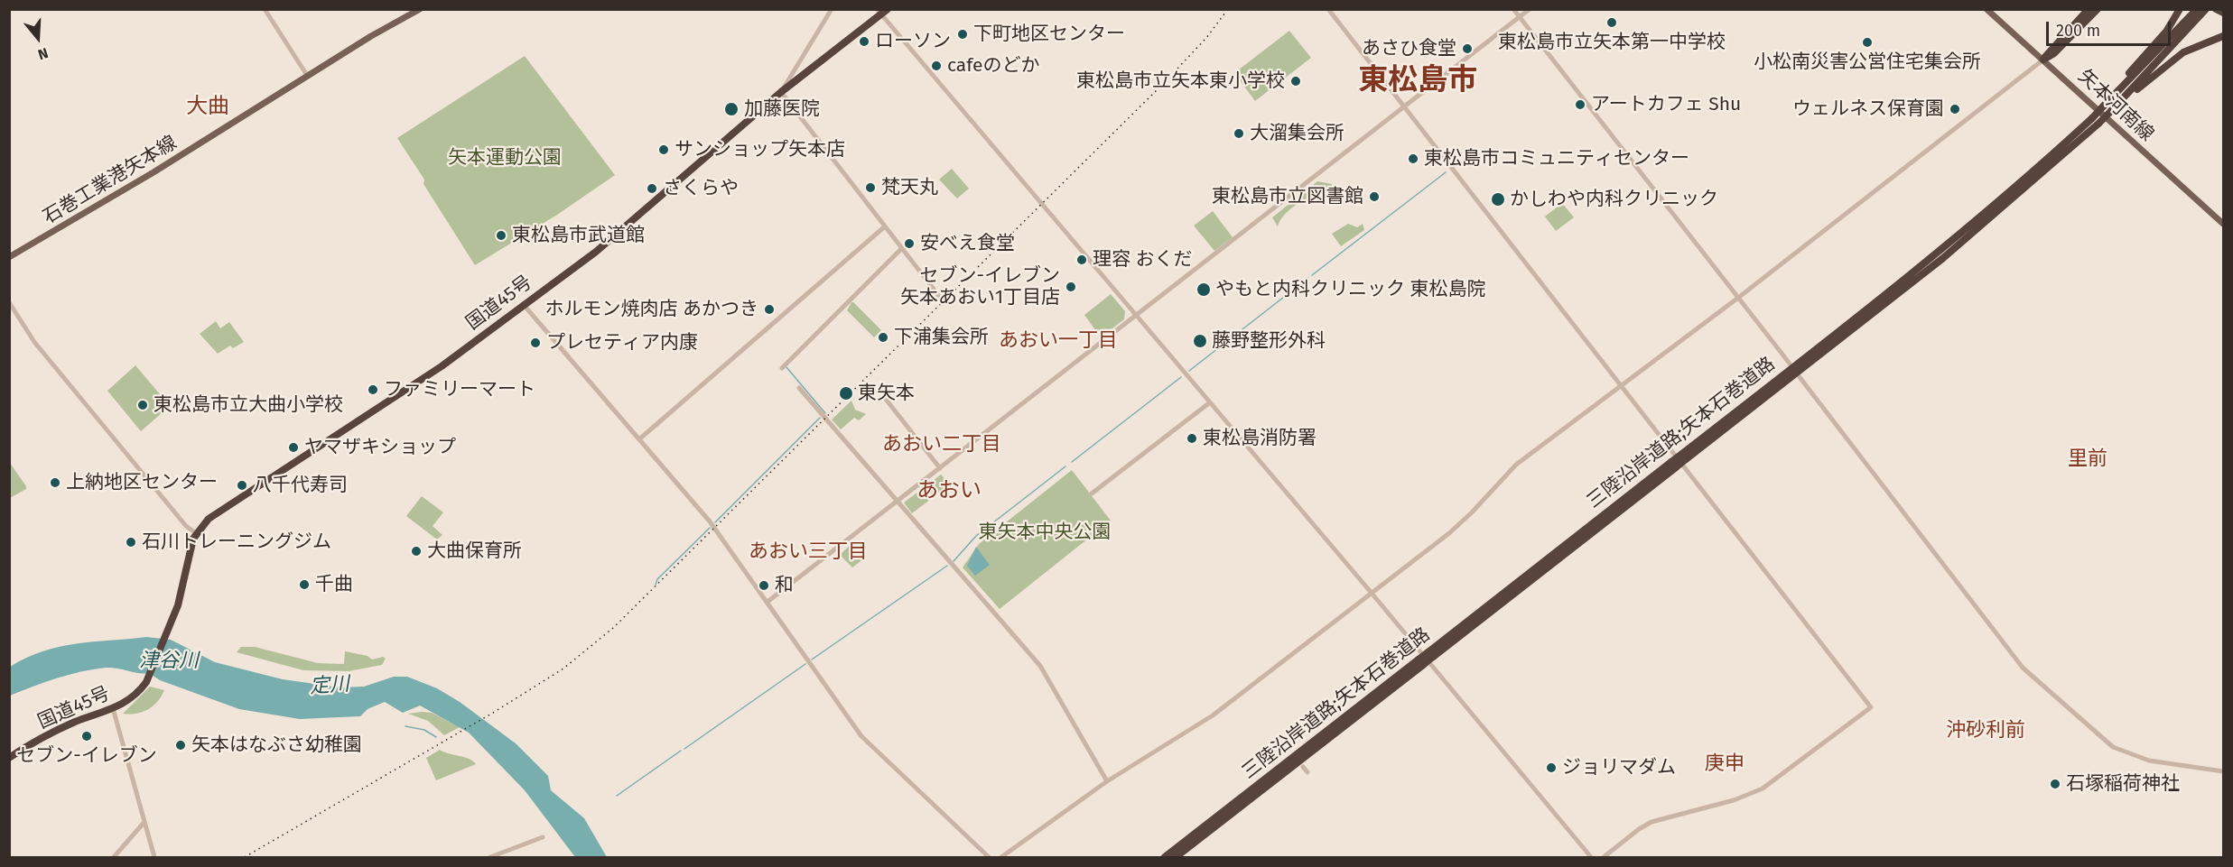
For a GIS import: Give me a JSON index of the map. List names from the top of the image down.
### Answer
{
  "streets": {
    "highway": ["国道45号", "三陸沿岸道路;矢本石巻道路"],
    "main road": ["矢本河南線", "石巻工業港矢本線"]
  },
  "districts": [
    "東松島市",
    "大曲",
    "あおい一丁目",
    "あおい二丁目",
    "里前",
    "あおい",
    "あおい三丁目",
    "沖砂利前",
    "庚申"
  ],
  "water": ["津谷川", "定川"],
  "parks": ["矢本運動公園", "東矢本中央公園"],
  "places": [
    "東松島市立矢本第一中学校",
    "下町地区センター",
    "ローソン",
    "小松南災害公営住宅集会所",
    "あさひ食堂",
    "cafeのどか",
    "東松島市立矢本東小学校",
    "アートカフェ Shu",
    "加藤医院",
    "ウェルネス保育園",
    "大溜集会所",
    "サンショップ矢本店",
    "東松島市コミュニティセンター",
    "梵天丸",
    "さくらや",
    "東松島市立図書館",
    "かしわや内科クリニック",
    "東松島市武道館",
    "安べえ食堂",
    "理容 おくだ",
    "セブン-イレブン 矢本あおい1丁目店",
    "やもと内科クリニック 東松島院",
    "ホルモン焼肉店 あかつき",
    "下浦集会所",
    "藤野整形外科",
    "プレセティア内康",
    "ファミリーマート",
    "東矢本",
    "東松島市立大曲小学校",
    "東松島消防署",
    "ヤマザキショップ",
    "上納地区センター",
    "八千代寿司",
    "石川トレーニングジム",
    "大曲保育所",
    "千曲",
    "和",
    "セブン-イレブン",
    "矢本はなぶさ幼稚園",
    "ジョリマダム",
    "石塚稲荷神社"
  ],
  "scale_bar": "200 m",
  "north": "bottom"
}
